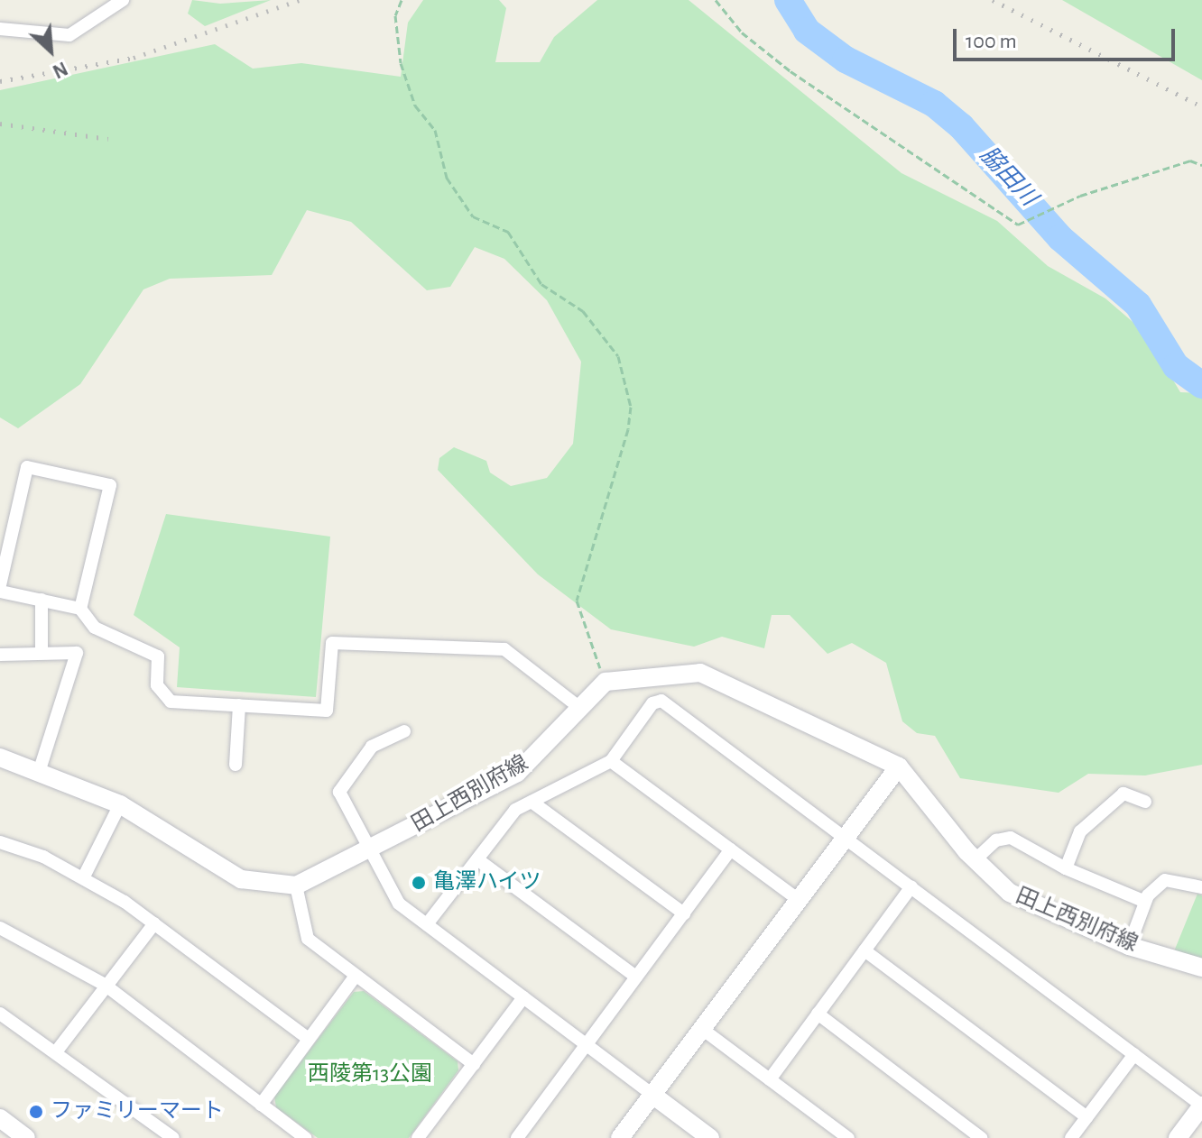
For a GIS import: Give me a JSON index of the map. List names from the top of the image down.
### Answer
{
  "streets": {
    "street": ["田上西別府線"]
  },
  "water": ["脇田川"],
  "parks": ["西陵第13公園"],
  "places": ["亀澤ハイツ", "ファミリーマート"],
  "scale_bar": "100 m",
  "north": "bottom right"
}
